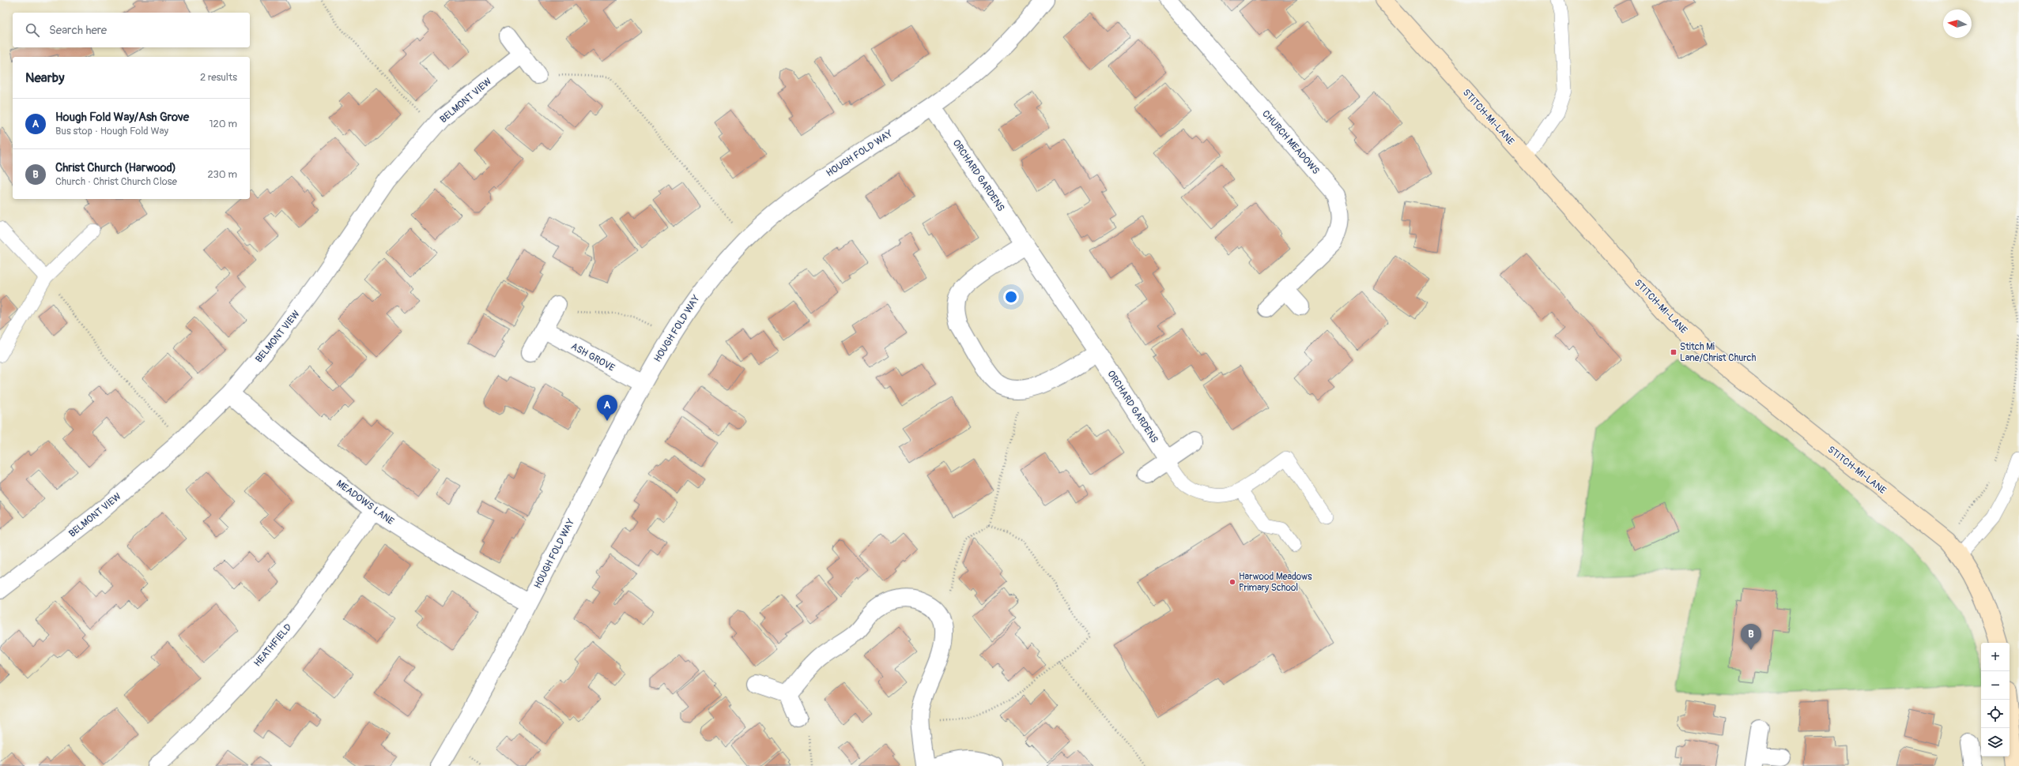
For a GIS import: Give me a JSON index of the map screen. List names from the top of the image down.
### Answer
{
  "streets": {
    "street": [
      "BELMONT VIEW",
      "STITCH-MI-LANE",
      "CHURCH MEADOWS",
      "HOUGH FOLD WAY",
      "ORCHARD GARDENS",
      "ASH GROVE",
      "MEADOWS LANE",
      "HEATHFIELD"
    ]
  },
  "crossings": [
    ["BELMONT VIEW", "MEADOWS LANE"],
    ["HOUGH FOLD WAY", "ORCHARD GARDENS"],
    ["HOUGH FOLD WAY", "ASH GROVE"],
    ["HOUGH FOLD WAY", "MEADOWS LANE"],
    ["MEADOWS LANE", "HEATHFIELD"]
  ],
  "places": {
    "transit": ["Stitch Mi Lane/Christ Church"],
    "other": ["Harwood Meadows Primary School"]
  },
  "north": "left",
  "page": {
    "search": "Search here",
    "heading": ["Nearby", "2 results"],
    "list": [
      {
        "mark": "A",
        "name": "Hough Fold Way/Ash Grove",
        "note": "Bus stop · Hough Fold Way",
        "value": "120 m"
      },
      {
        "mark": "B",
        "name": "Christ Church (Harwood)",
        "note": "Church · Christ Church Close",
        "value": "230 m"
      }
    ],
    "pins": ["A", "B"],
    "map_buttons": ["+", "−"]
  }
}
